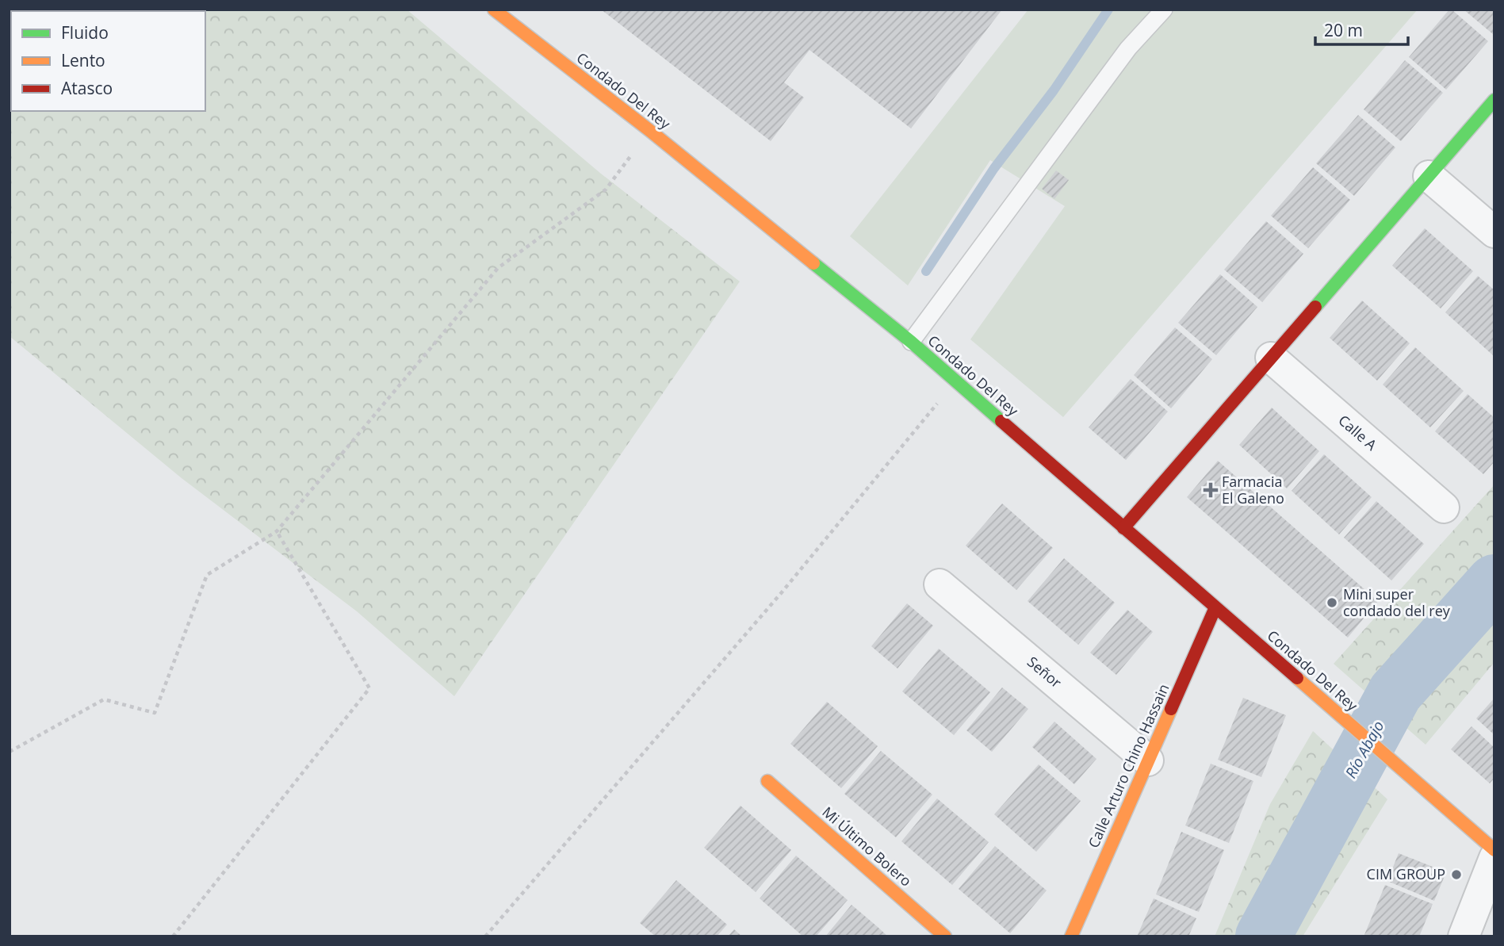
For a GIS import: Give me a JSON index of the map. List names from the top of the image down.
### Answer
{
  "streets": {
    "street": [
      "Condado Del Rey",
      "Calle A",
      "Señor",
      "Calle Arturo Chino Hassain",
      "Mi Último Bolero"
    ]
  },
  "crossings": [
    ["Condado Del Rey", "Calle Arturo Chino Hassain"],
    ["Señor", "Calle Arturo Chino Hassain"]
  ],
  "water": ["Río Abajo"],
  "places": {
    "health": ["Farmacia El Galeno"],
    "other": ["Mini super condado del rey", "CIM GROUP"]
  },
  "legend": ["Fluido", "Lento", "Atasco"],
  "scale_bar": "20 m"
}
